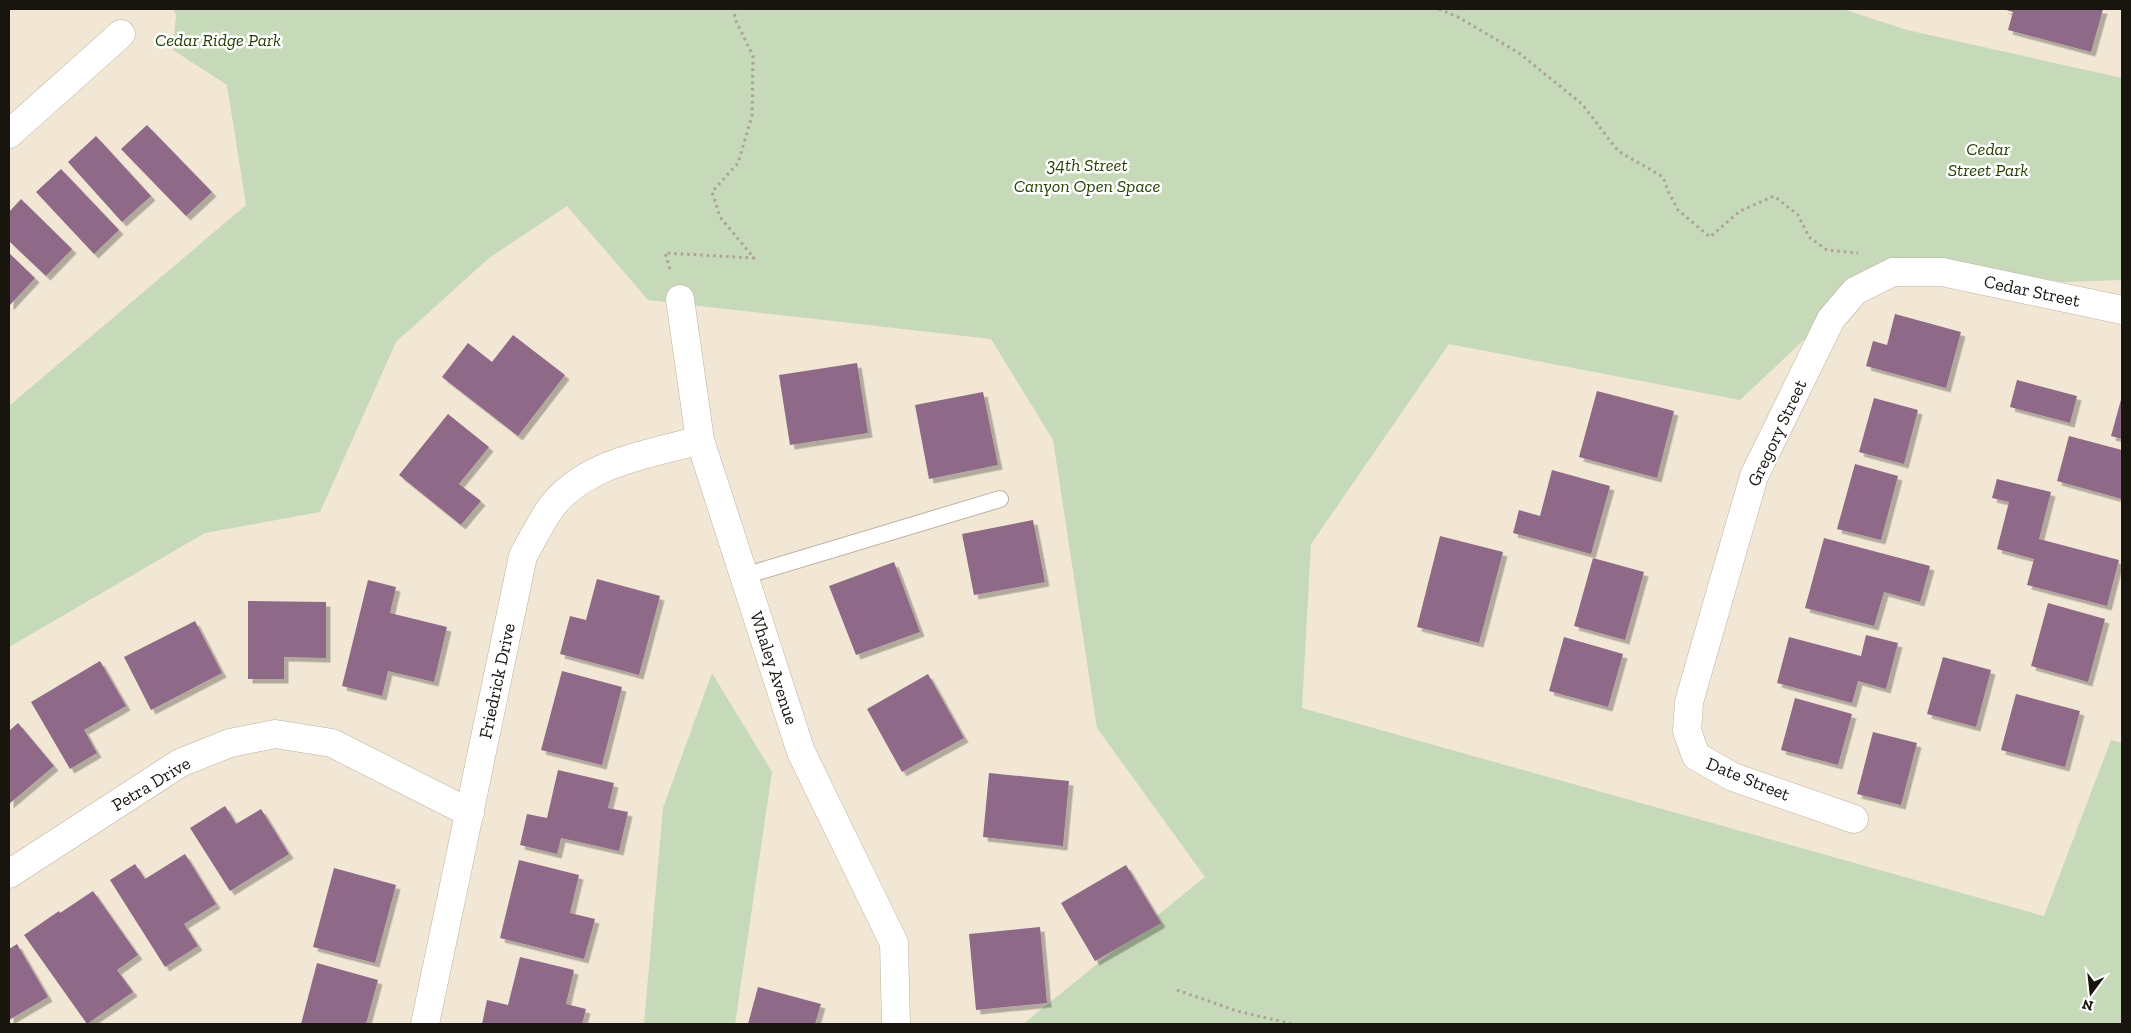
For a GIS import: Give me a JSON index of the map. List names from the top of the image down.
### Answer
{
  "streets": {
    "street": [
      "Cedar Street",
      "Gregory Street",
      "Whaley Avenue",
      "Friedrick Drive",
      "Date Street",
      "Petra Drive"
    ]
  },
  "crossings": [
    ["Cedar Street", "Gregory Street"],
    ["Gregory Street", "Date Street"],
    ["Whaley Avenue", "Friedrick Drive"],
    ["Friedrick Drive", "Petra Drive"]
  ],
  "parks": ["Cedar Ridge Park", "Cedar Street Park", "34th Street Canyon Open Space"],
  "north": "bottom"
}
